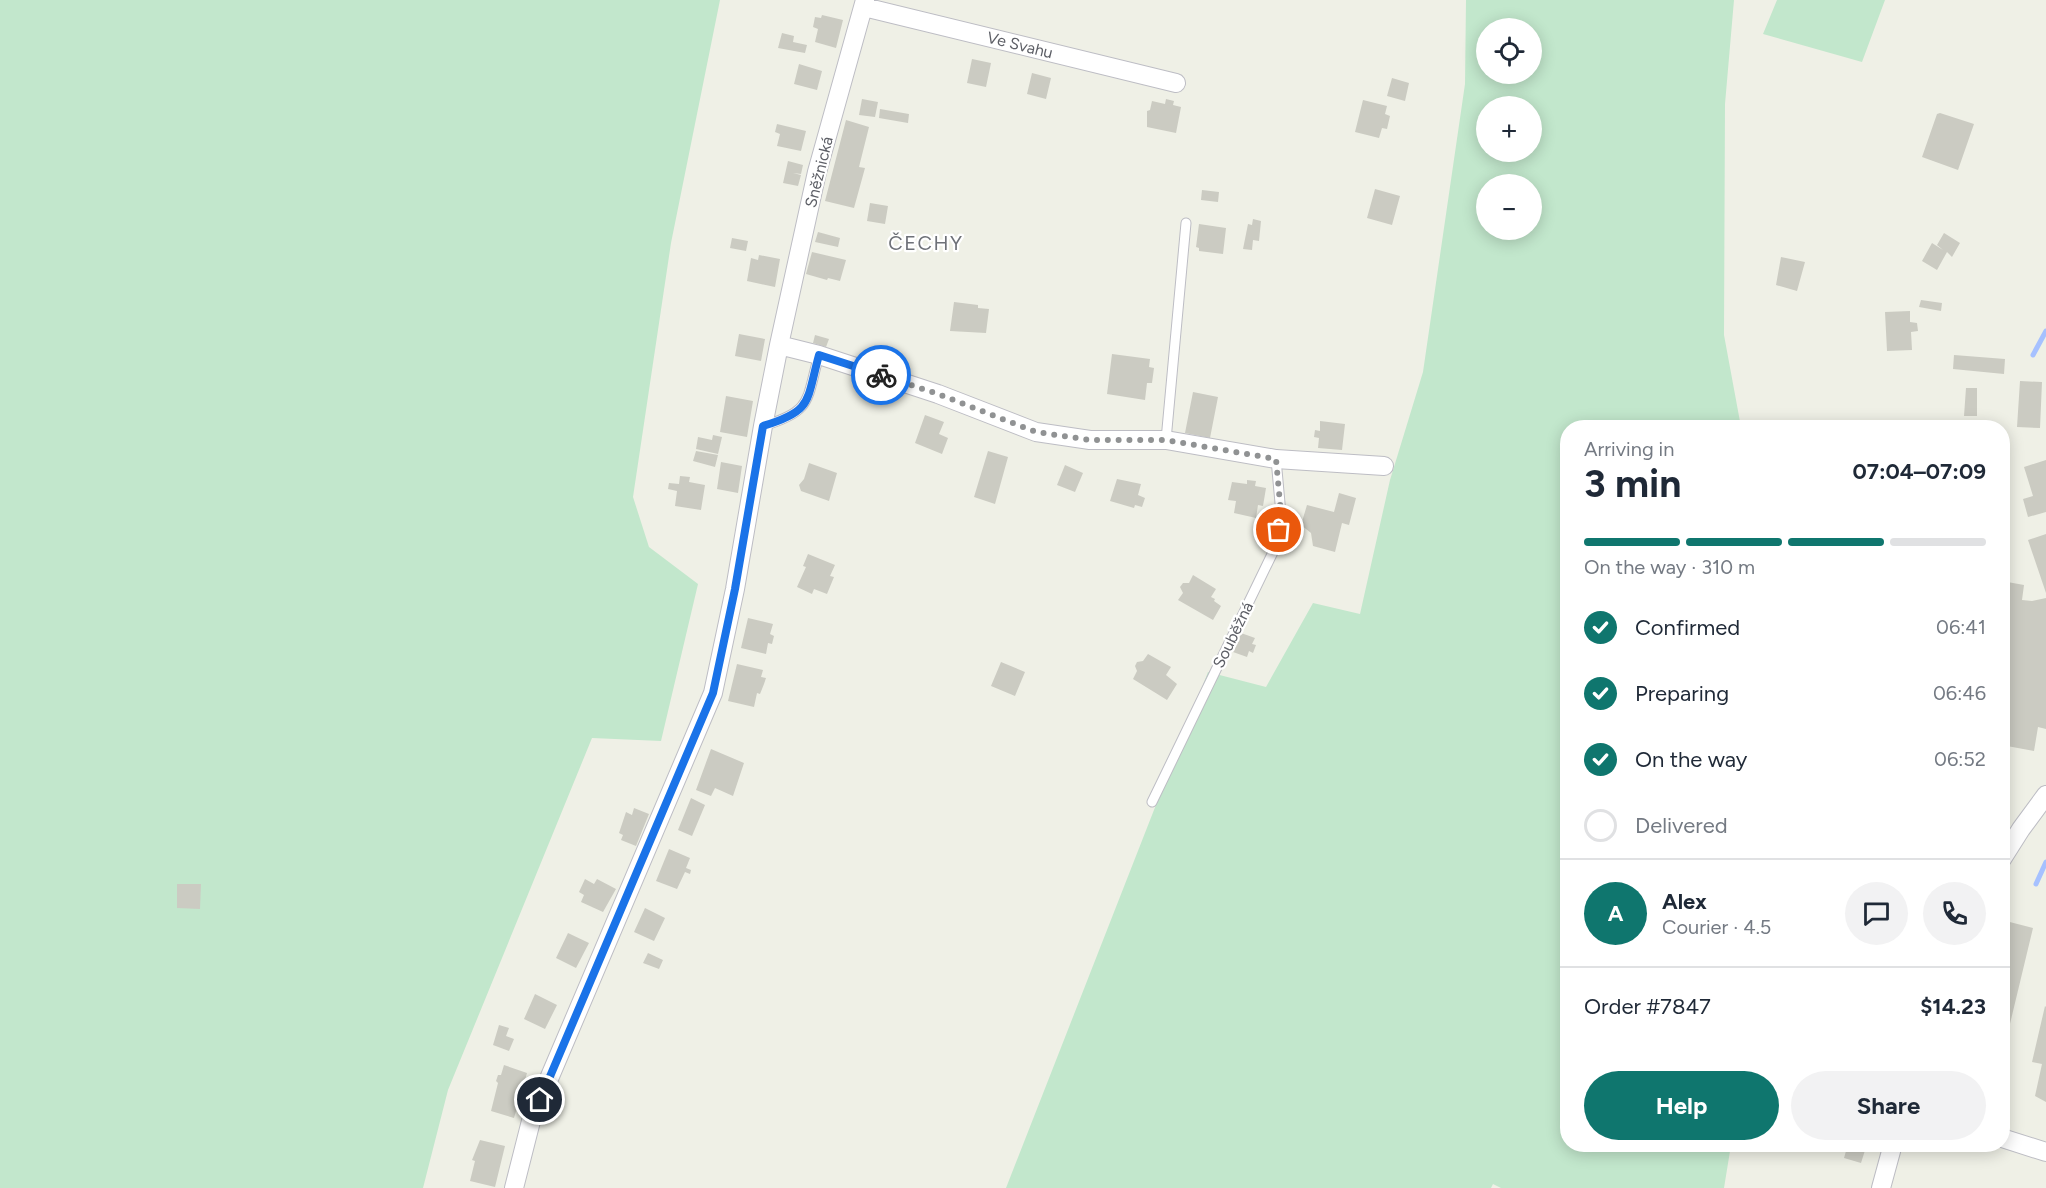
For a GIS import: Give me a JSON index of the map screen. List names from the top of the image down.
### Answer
{
  "streets": {
    "street": ["Ve Svahu", "Sněžnická"],
    "lane": ["Souběžná"]
  },
  "crossings": [
    ["Ve Svahu", "Sněžnická"]
  ],
  "districts": ["ČECHY"],
  "page": {
    "map_buttons": ["+", "−"],
    "heading": ["3 min", "Arriving in", "07:04–07:09"],
    "panel": [
      "Alex",
      "Courier · 4.5",
      "Order #7847",
      "$14.23"
    ],
    "bar": "On the way · 310 m",
    "list": [
      ["Confirmed", "06:41"],
      ["Preparing", "06:46"],
      ["On the way", "06:52"],
      "Delivered"
    ],
    "round": "A",
    "buttons": ["Help", "Share"]
  }
}
